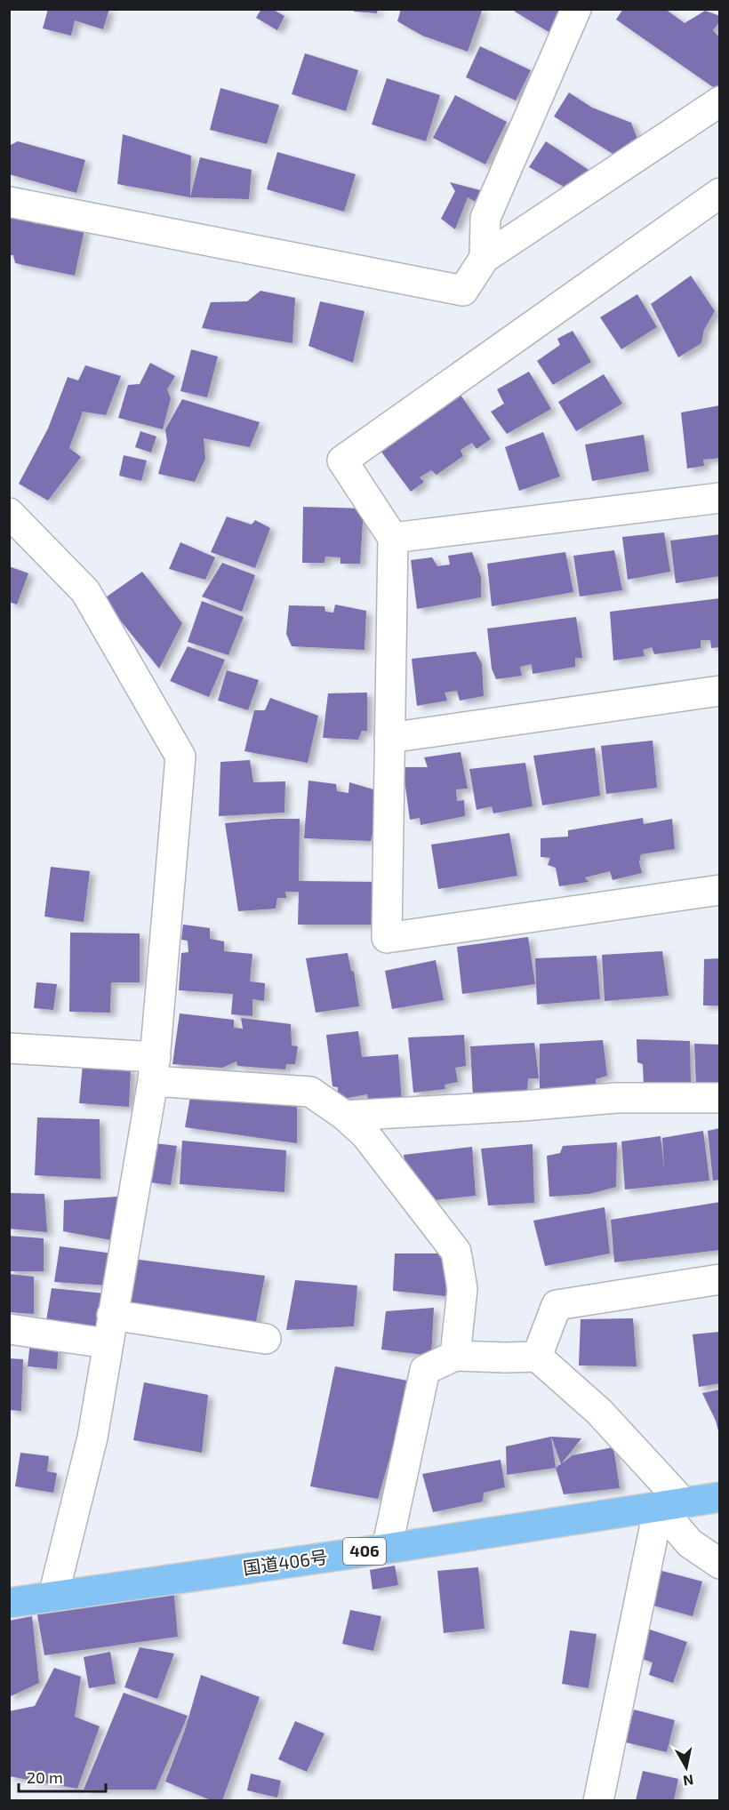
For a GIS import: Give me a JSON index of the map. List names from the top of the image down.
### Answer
{
  "streets": {
    "highway": ["406", "国道406号"]
  },
  "scale_bar": "20 m",
  "north": "bottom"
}
